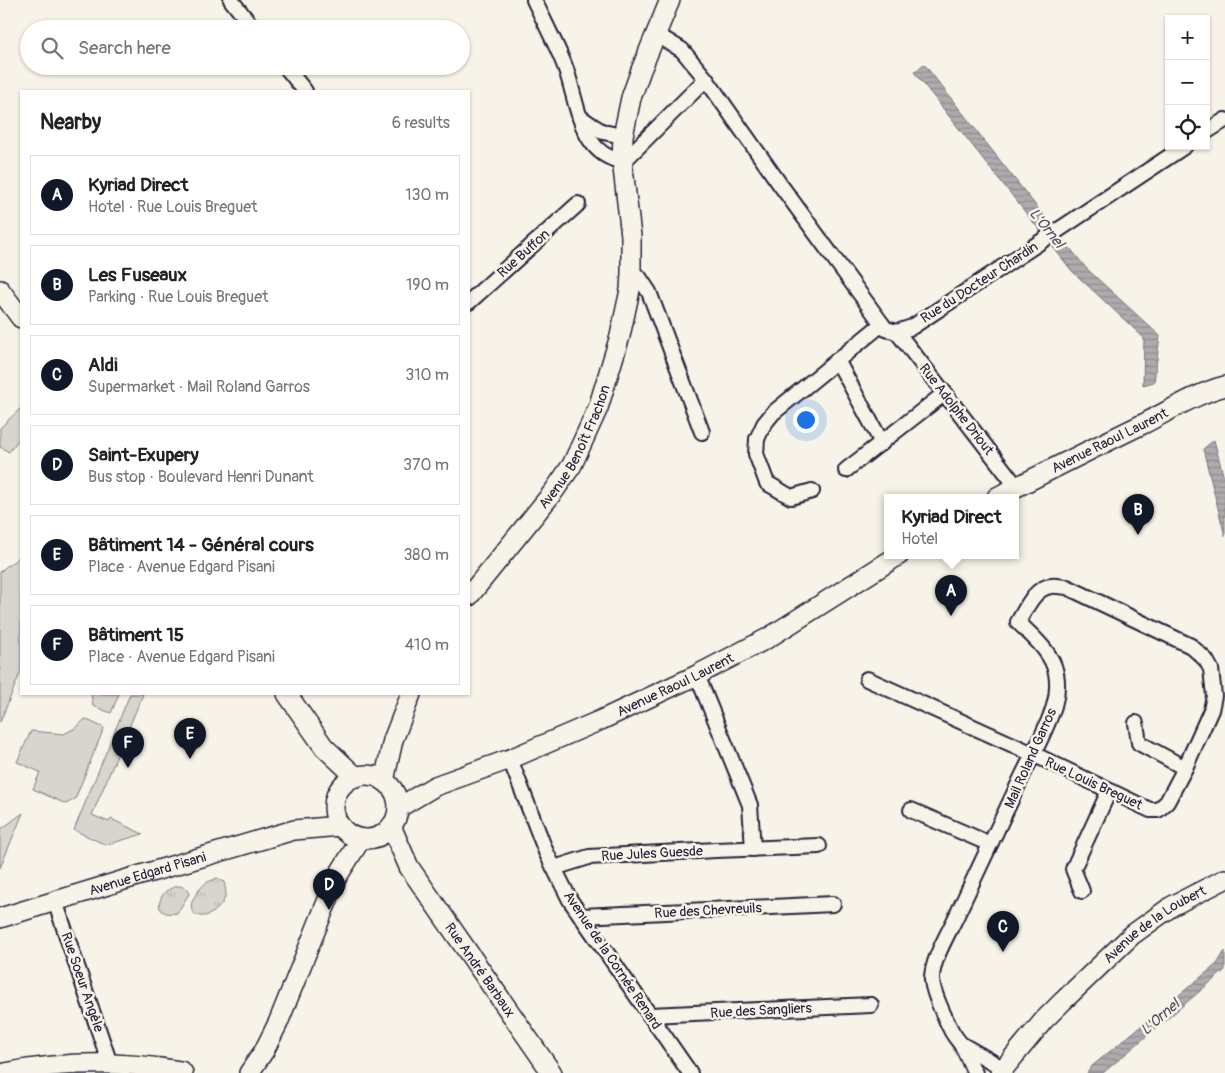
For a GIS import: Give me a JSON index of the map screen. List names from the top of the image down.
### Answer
{
  "streets": {
    "street": [
      "Rue Buffon",
      "Rue du Docteur Chardin",
      "Rue Adolphe Driout",
      "Avenue Raoul Laurent",
      "Avenue Benoît Frachon",
      "Mail Roland Garros",
      "Rue Louis Breguet",
      "Rue Jules Guesde",
      "Avenue Edgard Pisani",
      "Rue des Chevreuils",
      "Avenue de la Loubert",
      "Avenue de la Cornée Renard",
      "Rue André Barbaux",
      "Rue Soeur Angèle",
      "Rue des Sangliers"
    ]
  },
  "crossings": [
    ["Rue du Docteur Chardin", "Rue Adolphe Driout"],
    ["Rue Adolphe Driout", "Avenue Raoul Laurent"],
    ["Avenue Raoul Laurent", "Avenue de la Cornée Renard"],
    ["Mail Roland Garros", "Rue Louis Breguet"],
    ["Mail Roland Garros", "Avenue de la Loubert"],
    ["Rue Jules Guesde", "Avenue de la Cornée Renard"],
    ["Avenue Edgard Pisani", "Rue André Barbaux"],
    ["Avenue Edgard Pisani", "Rue Soeur Angèle"],
    ["Rue des Chevreuils", "Avenue de la Cornée Renard"],
    ["Avenue de la Cornée Renard", "Rue des Sangliers"]
  ],
  "water": ["L'Ornel"],
  "page": {
    "map_buttons": ["+", "−"],
    "search": "Search here",
    "heading": ["Nearby", "6 results"],
    "list": [
      {
        "mark": "A",
        "name": "Kyriad Direct",
        "note": "Hotel · Rue Louis Breguet",
        "value": "130 m"
      },
      {
        "mark": "B",
        "name": "Les Fuseaux",
        "note": "Parking · Rue Louis Breguet",
        "value": "190 m"
      },
      {
        "mark": "C",
        "name": "Aldi",
        "note": "Supermarket · Mail Roland Garros",
        "value": "310 m"
      },
      {
        "mark": "D",
        "name": "Saint-Exupery",
        "note": "Bus stop · Boulevard Henri Dunant",
        "value": "370 m"
      },
      {
        "mark": "E",
        "name": "Bâtiment 14 - Général cours",
        "note": "Place · Avenue Edgard Pisani",
        "value": "380 m"
      },
      {
        "mark": "F",
        "name": "Bâtiment 15",
        "note": "Place · Avenue Edgard Pisani",
        "value": "410 m"
      }
    ],
    "popup": ["Kyriad Direct", "Hotel"],
    "pins": [
      "B",
      "A",
      "E",
      "F",
      "D",
      "C"
    ]
  }
}
